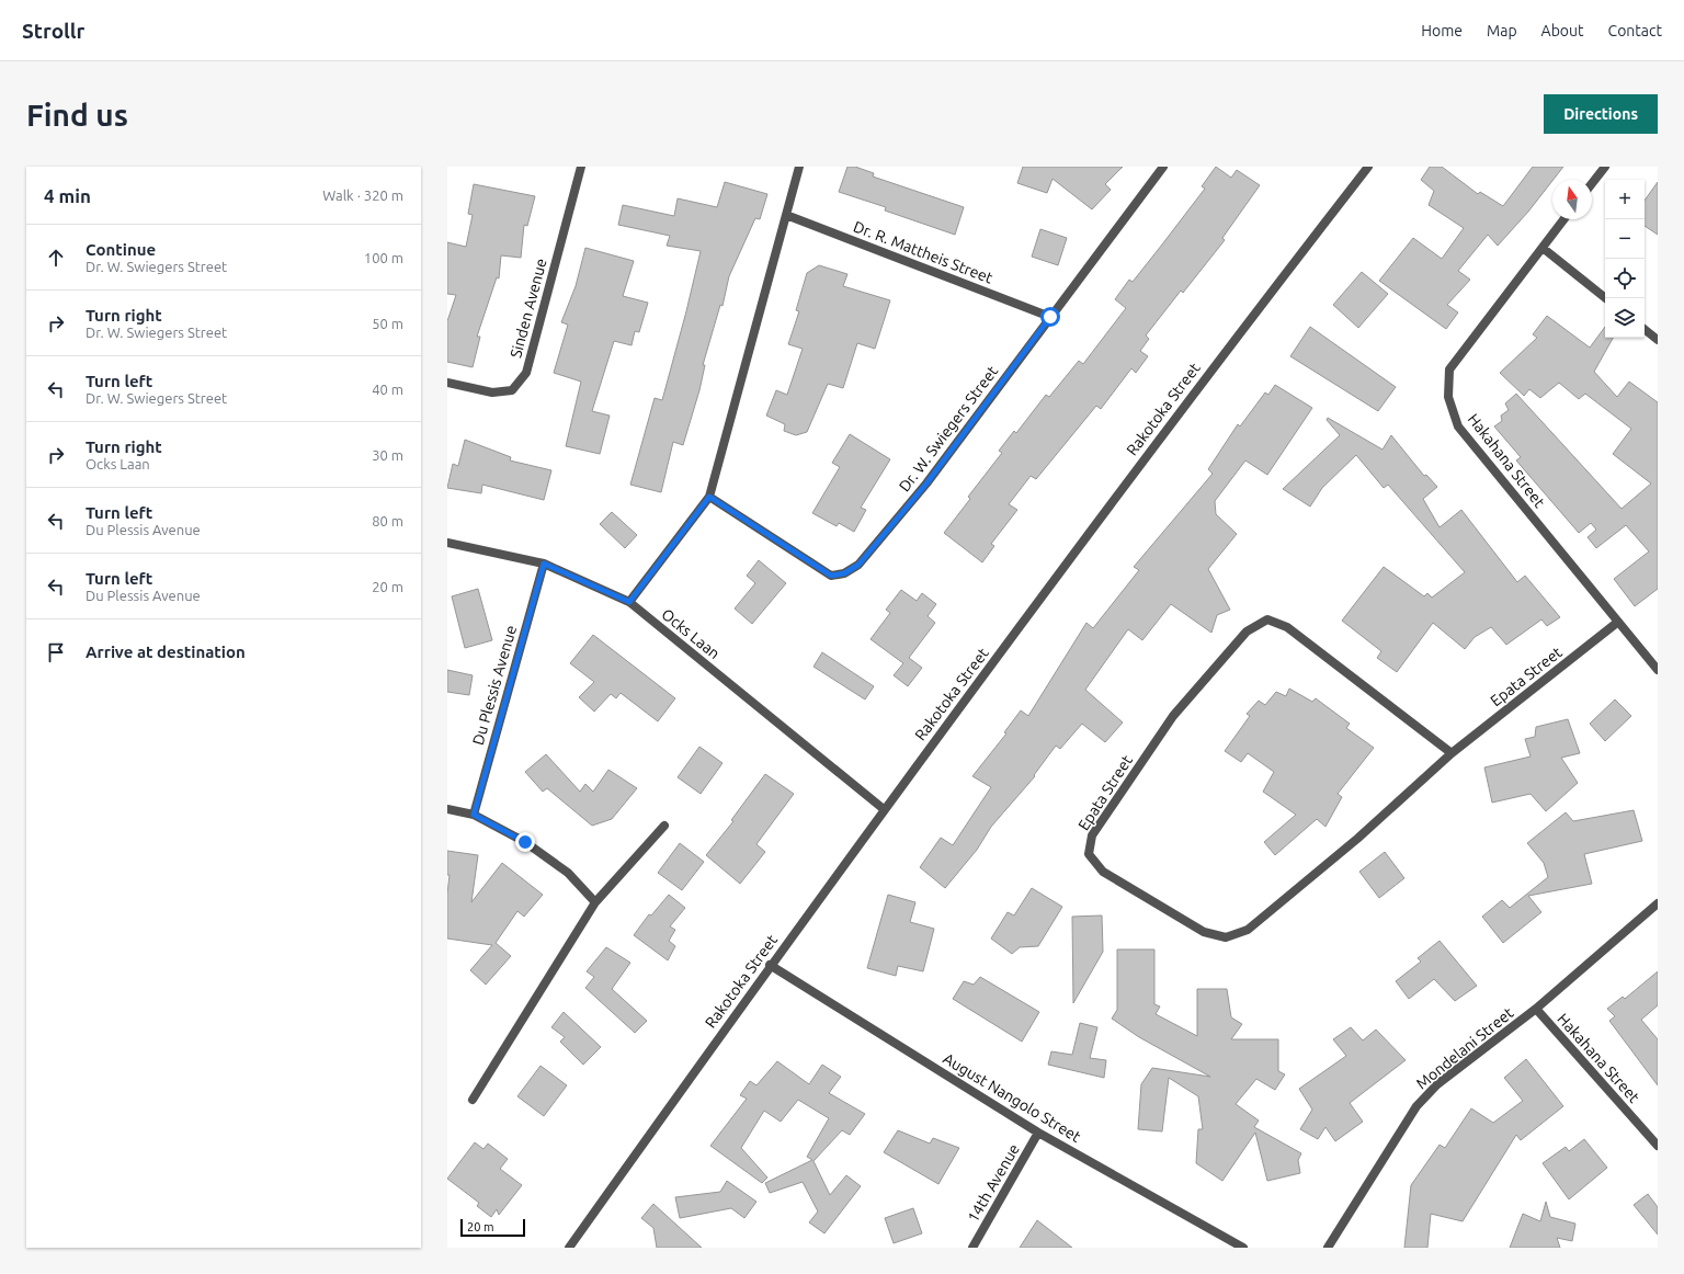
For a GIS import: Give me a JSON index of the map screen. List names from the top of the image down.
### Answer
{
  "streets": {
    "street": [
      "Dr. R. Mattheis Street",
      "Sinden Avenue",
      "Rakotoka Street",
      "Dr. W. Swiegers Street",
      "Hakahana Street",
      "Ocks Laan",
      "Epata Street",
      "Du Plessis Avenue",
      "Mondelani Street",
      "August Nangolo Street",
      "14th Avenue"
    ]
  },
  "crossings": [
    ["Dr. R. Mattheis Street", "Dr. W. Swiegers Street"],
    ["Rakotoka Street", "Ocks Laan"],
    ["Rakotoka Street", "August Nangolo Street"],
    ["Hakahana Street", "Epata Street"],
    ["Hakahana Street", "Mondelani Street"],
    ["Ocks Laan", "Du Plessis Avenue"],
    ["August Nangolo Street", "14th Avenue"]
  ],
  "scale_bar": "20 m",
  "north": "top",
  "page": {
    "header": "Strollr",
    "nav": [
      "Home",
      "Map",
      "About",
      "Contact"
    ],
    "buttons": "Directions",
    "title": "Find us",
    "heading": ["4 min", "Walk · 320 m"],
    "map_buttons": ["+", "−"],
    "list": [
      ["Continue", "Dr. W. Swiegers Street", "100 m"],
      ["Turn right", "Dr. W. Swiegers Street", "50 m"],
      ["Turn left", "Dr. W. Swiegers Street", "40 m"],
      ["Turn right", "Ocks Laan", "30 m"],
      ["Turn left", "Du Plessis Avenue", "80 m"],
      ["Turn left", "Du Plessis Avenue", "20 m"],
      "Arrive at destination"
    ],
    "scale": "20 m"
  }
}
